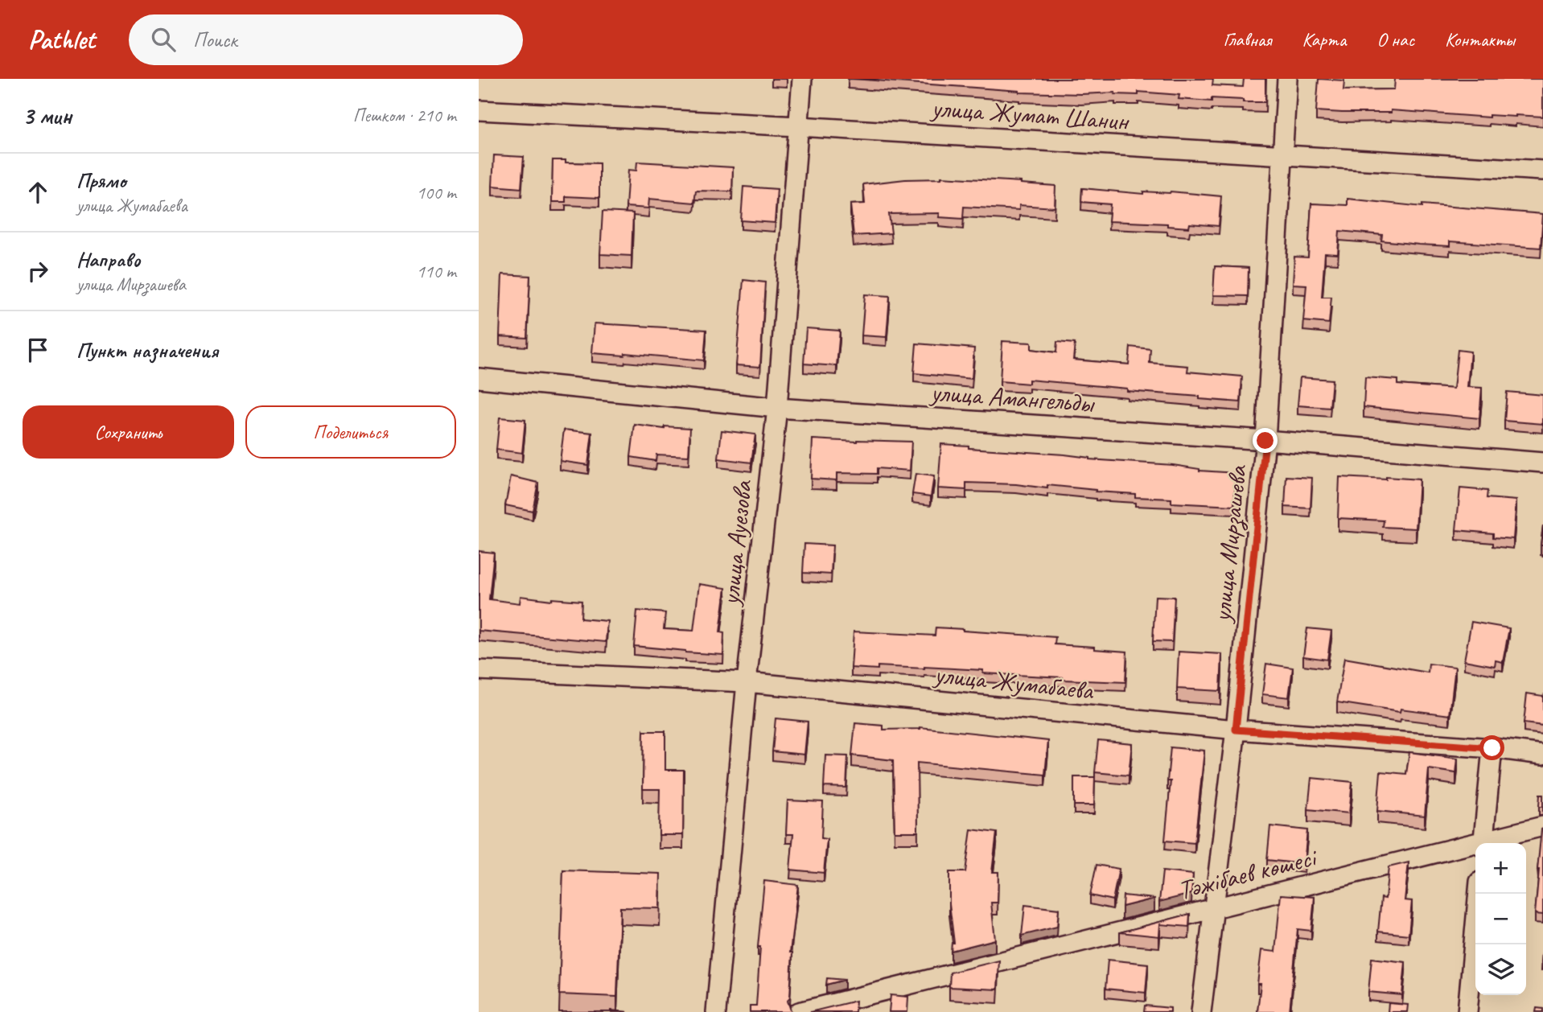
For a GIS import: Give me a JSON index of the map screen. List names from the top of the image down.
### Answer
{
  "streets": {
    "street": [
      "улица Жумат Шанин",
      "улица Амангельды",
      "улица Ауезова",
      "улица Мирзашева",
      "улица Жумабаева",
      "Тәжібаев көшесі"
    ]
  },
  "crossings": [
    ["улица Жумат Шанин", "улица Ауезова"],
    ["улица Жумат Шанин", "улица Мирзашева"],
    ["улица Амангельды", "улица Ауезова"],
    ["улица Амангельды", "улица Мирзашева"],
    ["улица Ауезова", "улица Жумабаева"],
    ["улица Мирзашева", "улица Жумабаева"]
  ],
  "page": {
    "header": "Pathlet",
    "search": "Поиск",
    "nav": [
      "Главная",
      "Карта",
      "О нас",
      "Контакты"
    ],
    "heading": ["3 мин", "Пешком · 210 m"],
    "list": [
      ["Прямо", "улица Жумабаева", "100 m"],
      ["Направо", "улица Мирзашева", "110 m"],
      "Пункт назначения"
    ],
    "buttons": ["Сохранить", "Поделиться"],
    "map_buttons": ["+", "−"]
  }
}
